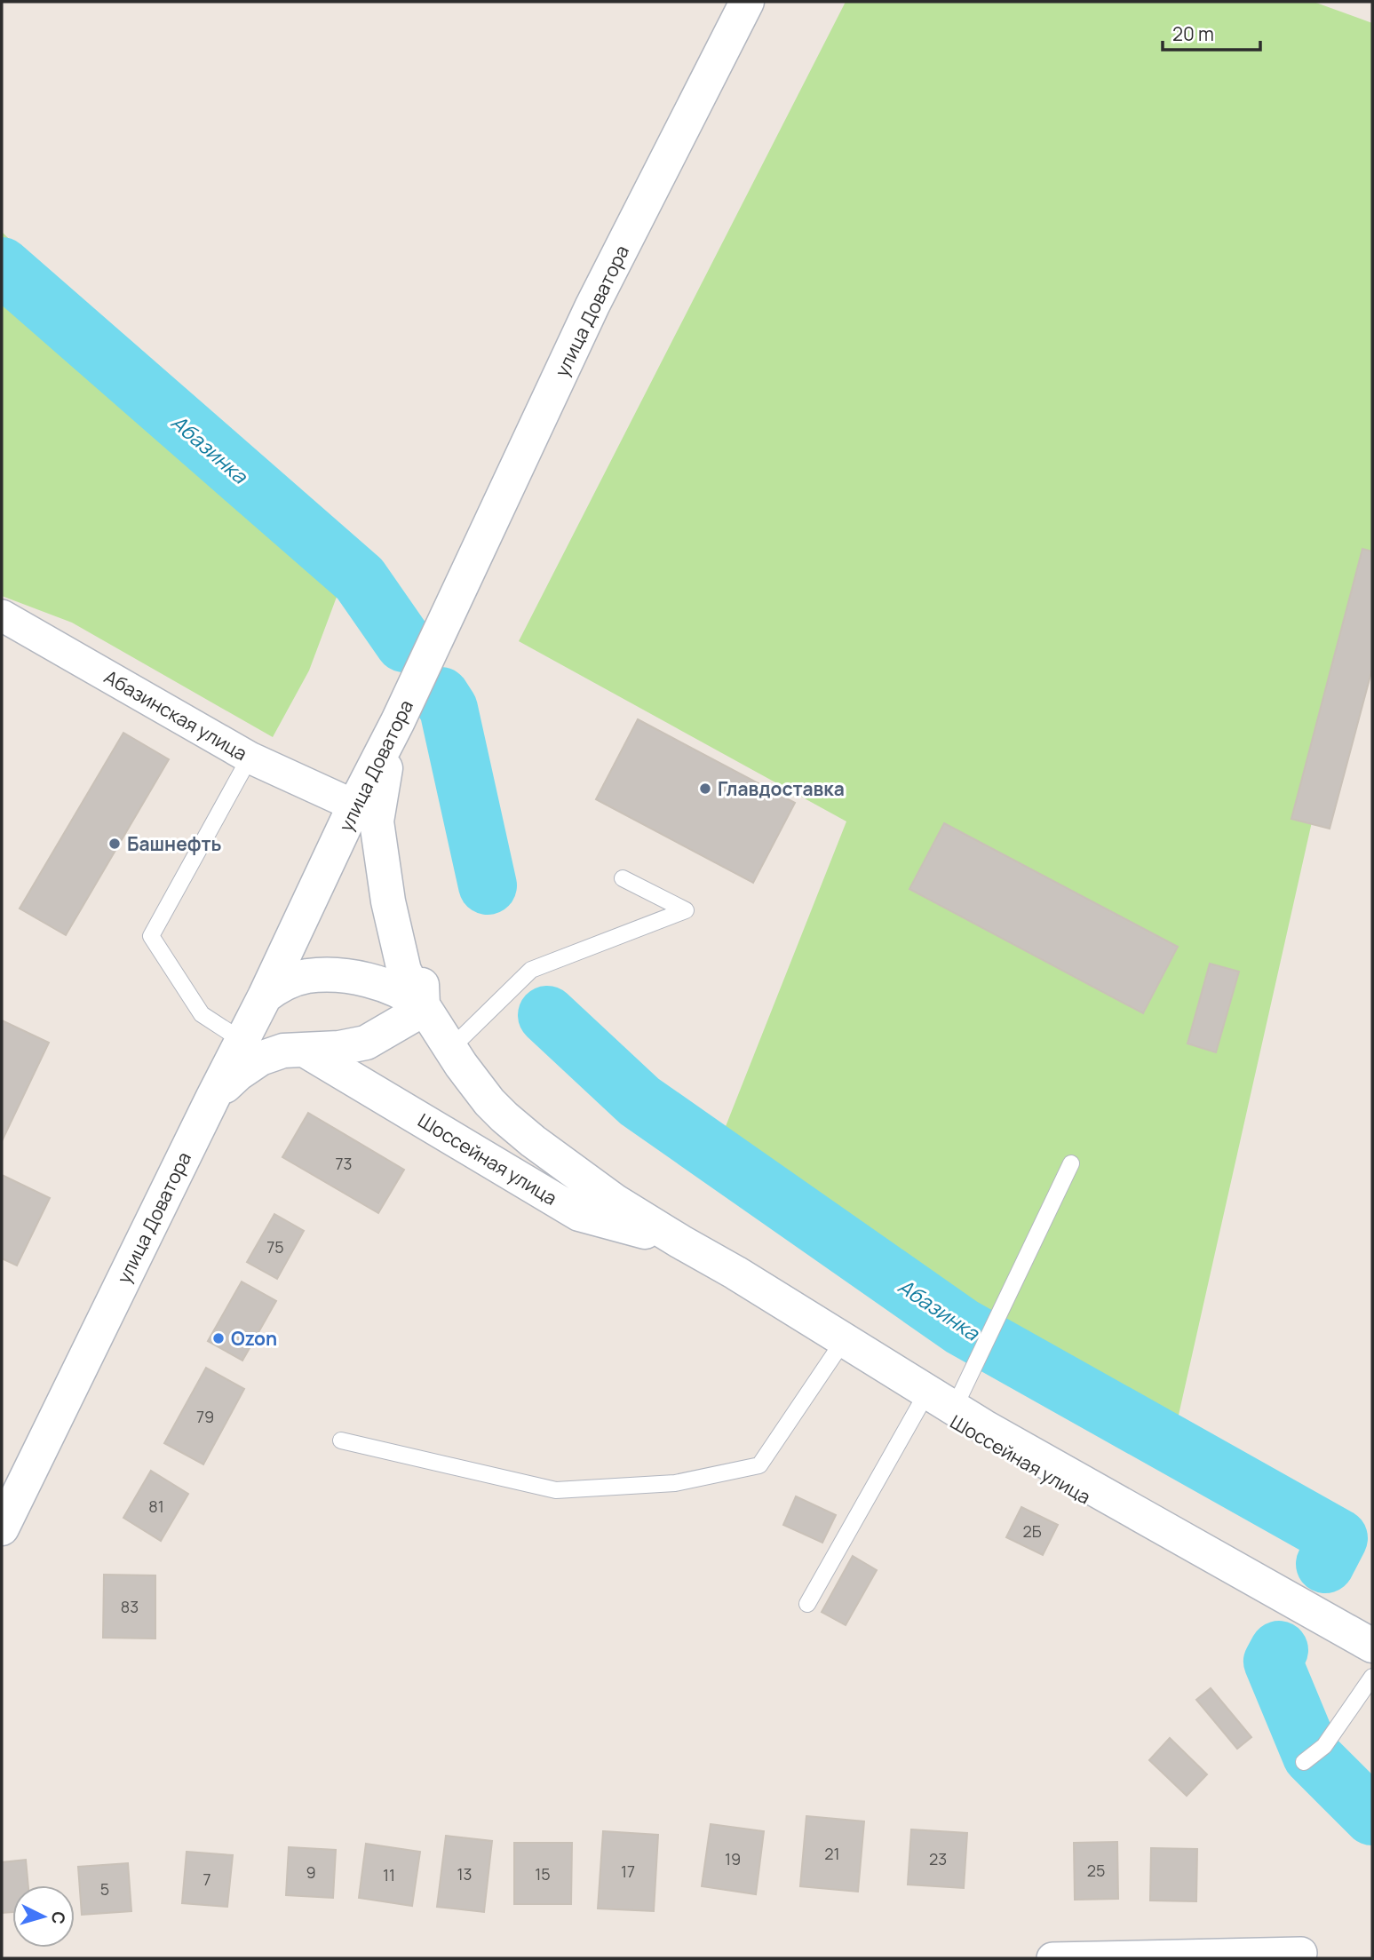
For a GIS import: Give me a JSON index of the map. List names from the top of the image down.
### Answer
{
  "streets": {
    "main road": ["улица Доватора", "Шоссейная улица"],
    "street": ["Абазинская улица"]
  },
  "crossings": [
    ["улица Доватора", "Абазинская улица"]
  ],
  "water": ["Абазинка"],
  "places": ["Главдоставка", "Башнефть", "Ozon"],
  "house_numbers": [
    "73",
    "75",
    "79",
    "81",
    "2Б",
    "83",
    "21",
    "19",
    "23",
    "25",
    "17",
    "9",
    "13",
    "15",
    "11",
    "7",
    "5"
  ],
  "scale_bar": "20 m",
  "north": "right"
}
